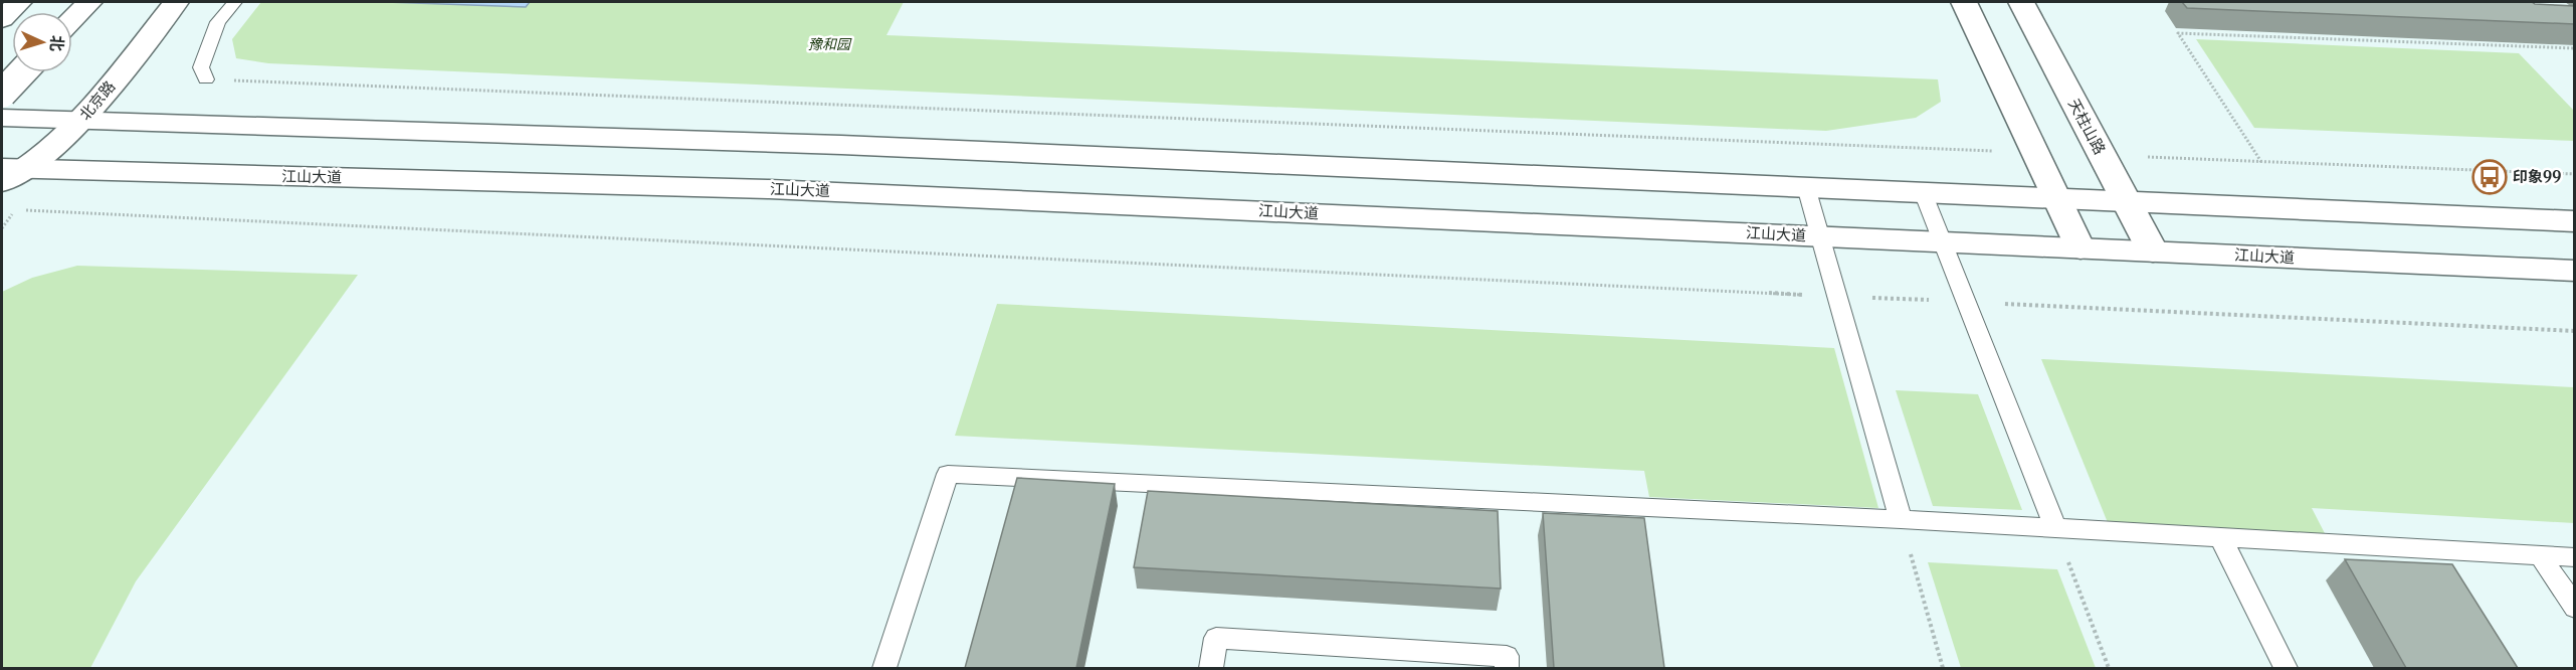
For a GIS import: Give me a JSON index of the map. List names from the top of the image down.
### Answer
{
  "streets": {
    "main road": ["北京路", "天柱山路", "江山大道"]
  },
  "crossings": [
    ["北京路", "江山大道"],
    ["天柱山路", "江山大道"]
  ],
  "parks": ["豫和园"],
  "places": {
    "bus stop": ["印象99"]
  },
  "north": "right"
}
